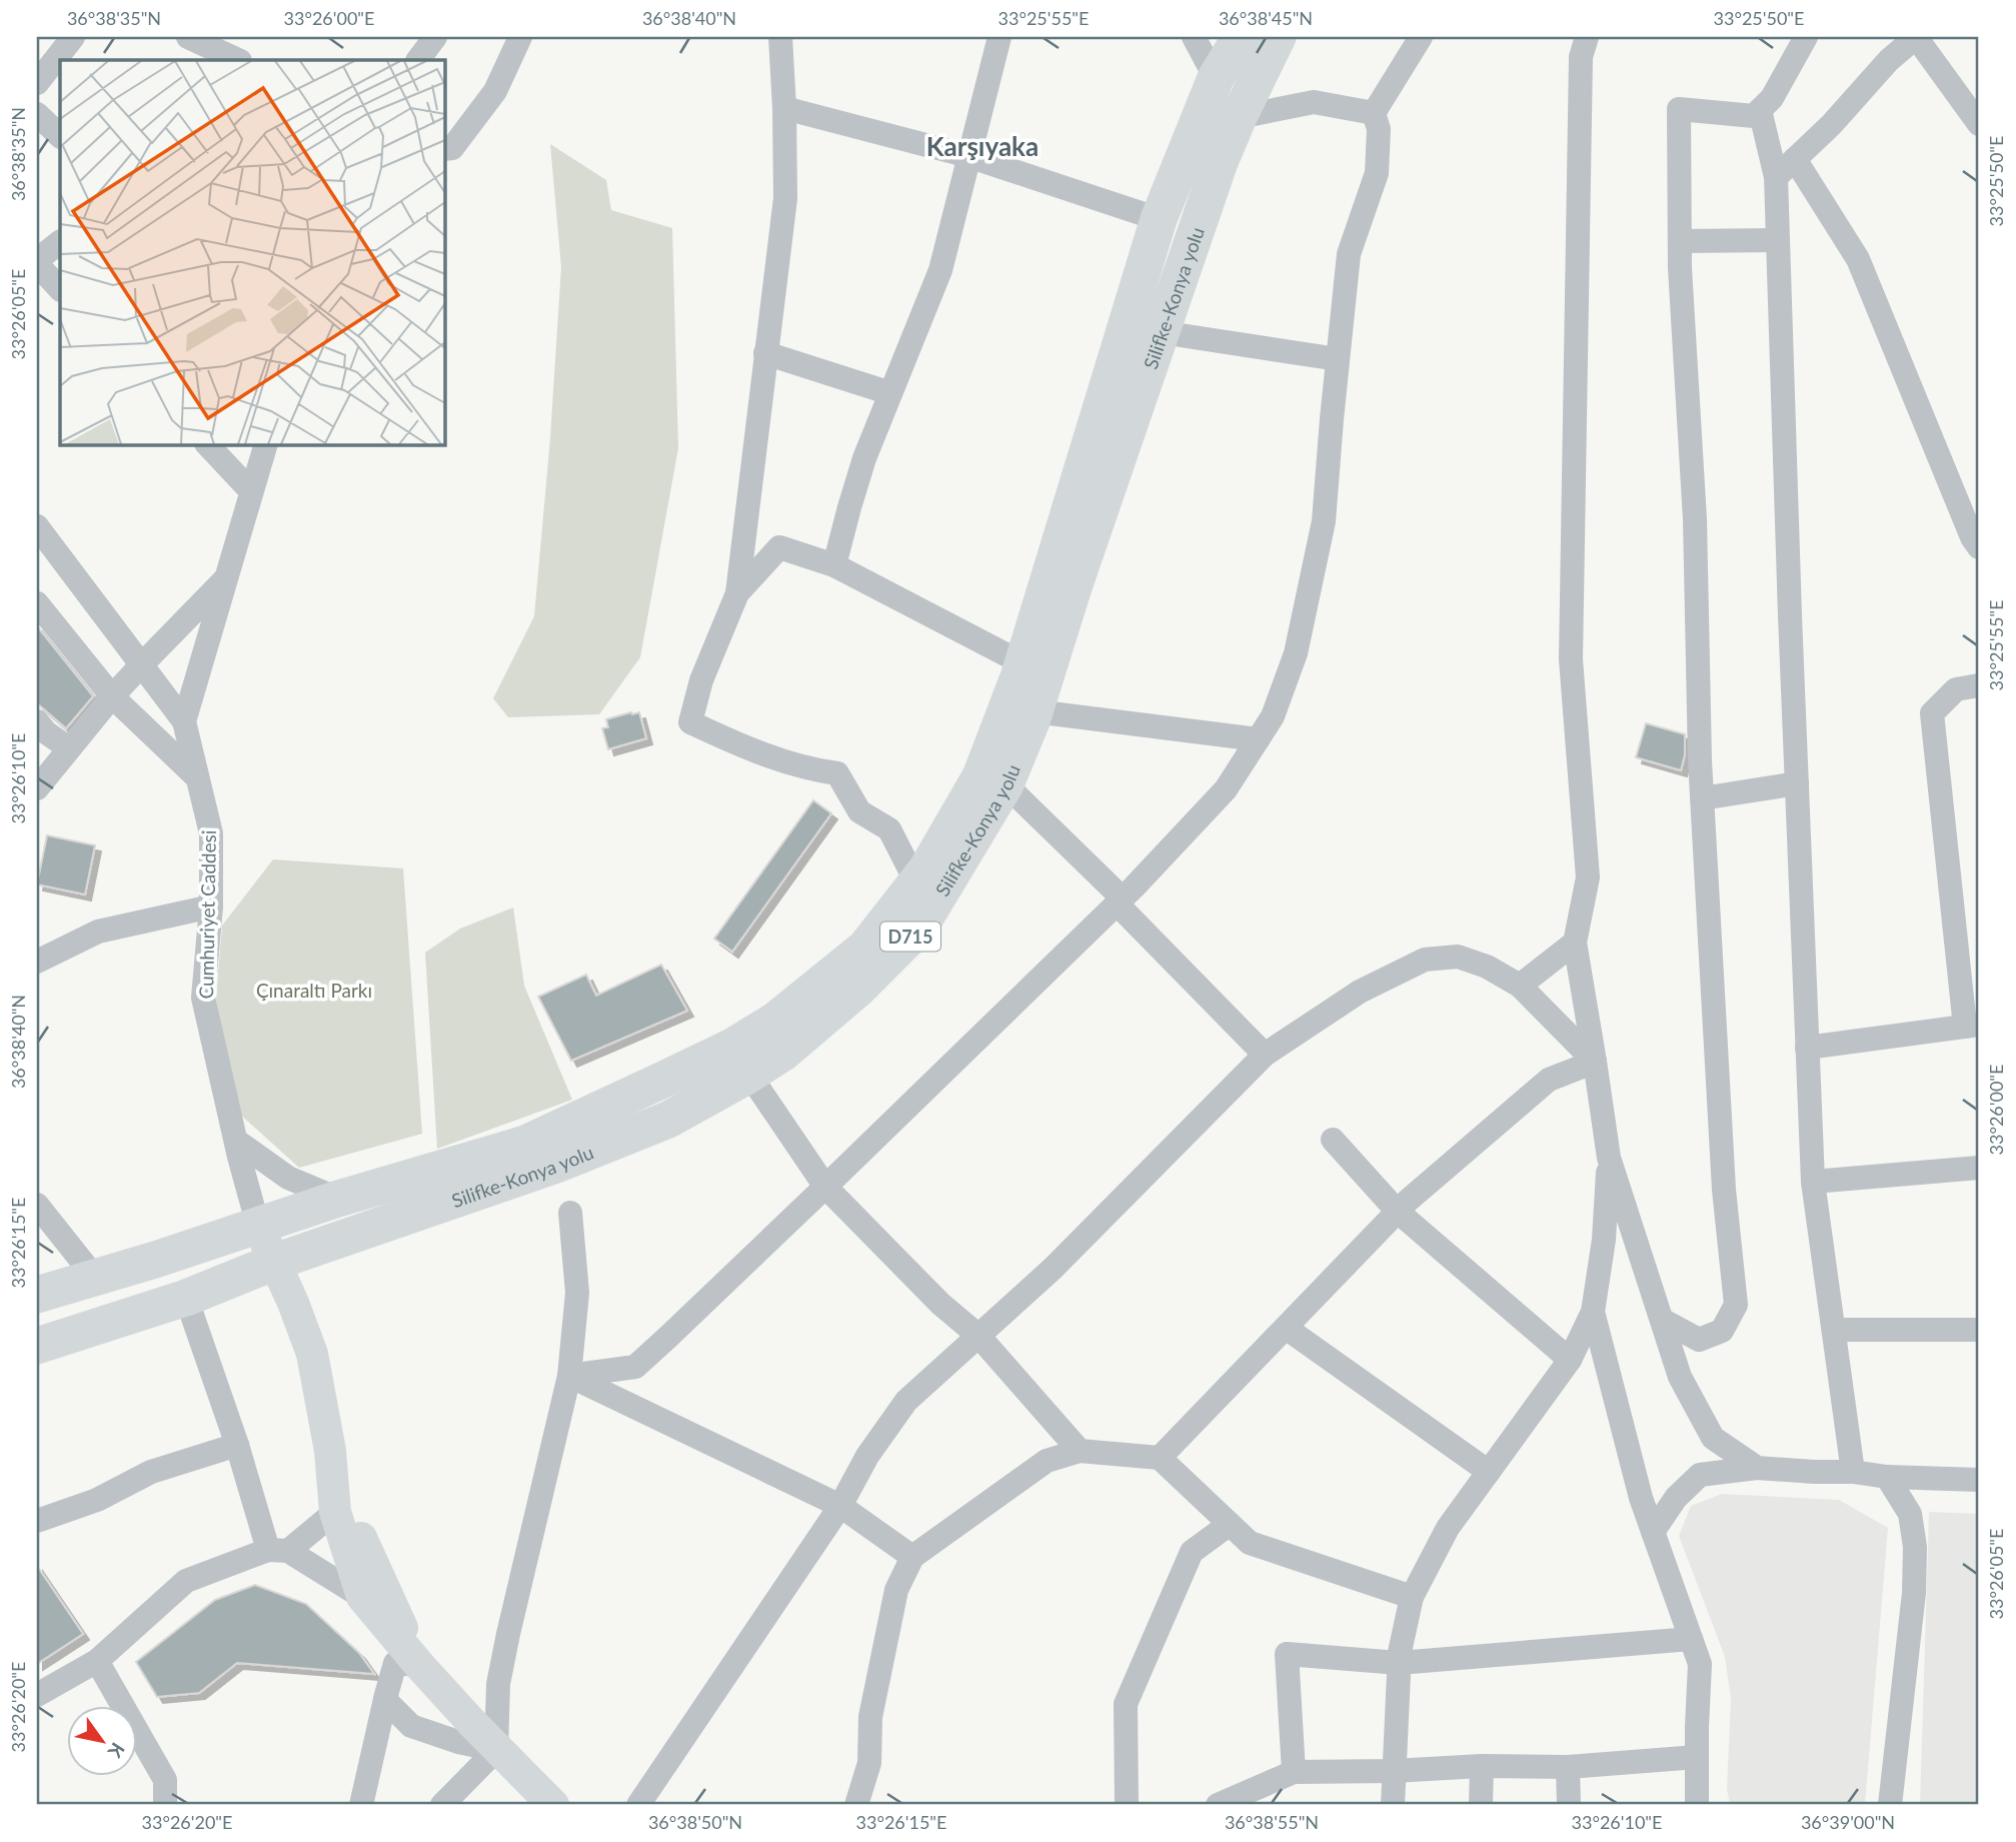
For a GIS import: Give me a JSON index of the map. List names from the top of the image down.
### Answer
{
  "streets": {
    "highway": ["Silifke-Konya yolu", "D715"],
    "street": ["Cumhuriyet Caddesi"]
  },
  "crossings": [
    ["Silifke-Konya yolu", "Cumhuriyet Caddesi"]
  ],
  "districts": ["Karşıyaka"],
  "parks": ["Çınaraltı Parkı"],
  "north": "bottom right",
  "coordinates": [
    "36°38'35\"N",
    "33°26'00\"E",
    "36°38'40\"N",
    "33°25'55\"E",
    "36°38'45\"N",
    "33°25'50\"E",
    "33°26'05\"E",
    "33°26'10\"E",
    "33°26'15\"E",
    "33°26'20\"E",
    "36°38'50\"N",
    "36°38'55\"N",
    "36°39'00\"N"
  ]
}
